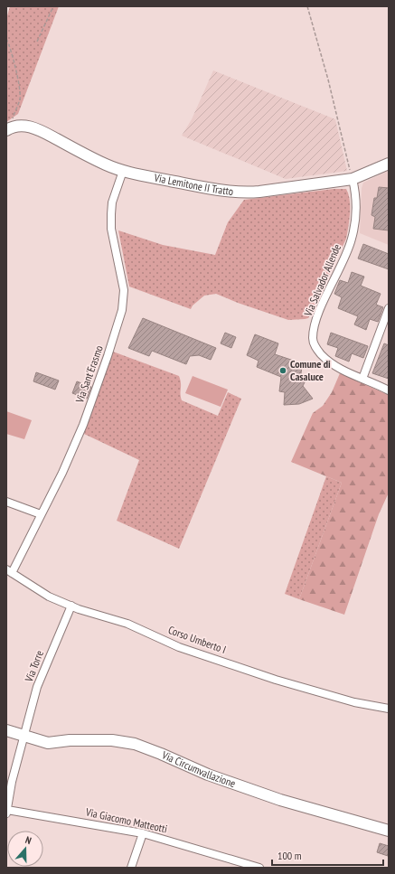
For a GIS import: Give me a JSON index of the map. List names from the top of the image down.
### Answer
{
  "streets": {
    "street": [
      "Via Lemitone II Tratto",
      "Via Salvador Allende",
      "Via Sant'Erasmo",
      "Corso Umberto I",
      "Via Torre",
      "Via Circumvallazione",
      "Via Giacomo Matteotti"
    ]
  },
  "crossings": [
    ["Via Lemitone II Tratto", "Via Salvador Allende"],
    ["Via Lemitone II Tratto", "Via Sant'Erasmo"],
    ["Via Sant'Erasmo", "Corso Umberto I"],
    ["Corso Umberto I", "Via Torre"],
    ["Via Torre", "Via Circumvallazione"],
    ["Via Torre", "Via Giacomo Matteotti"]
  ],
  "places": ["Comune di Casaluce"],
  "scale_bar": "100 m",
  "north": "top"
}
